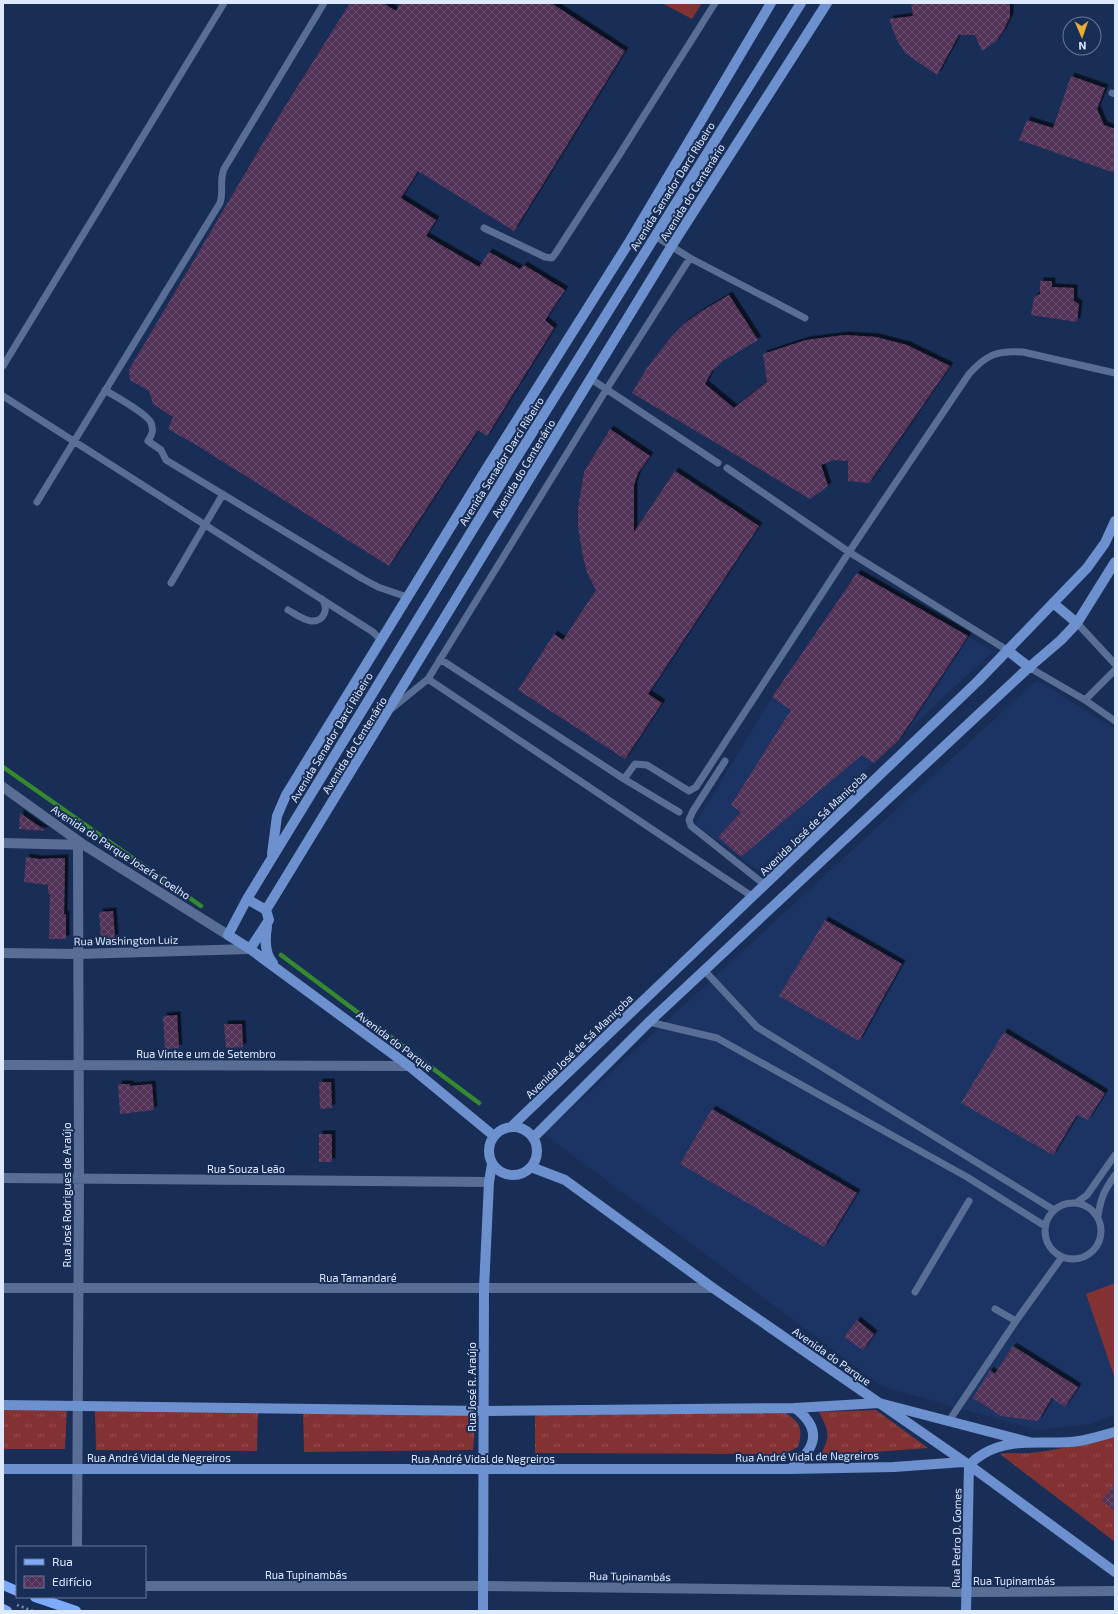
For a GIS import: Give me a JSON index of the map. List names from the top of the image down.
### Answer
{
  "streets": {
    "main road": [
      "Avenida Senador Darcí Ribeiro",
      "Avenida do Centenário",
      "Avenida José de Sá Maniçoba",
      "Avenida do Parque",
      "Rua José R. Araújo",
      "Rua André Vidal de Negreiros",
      "Rua Pedro D. Gomes"
    ],
    "street": [
      "Avenida do Parque Josefa Coelho",
      "Rua Washington Luiz",
      "Rua Vinte e um de Setembro",
      "Rua Souza Leão",
      "Rua José Rodrigues de Araújo",
      "Rua Tamandaré",
      "Rua Tupinambás"
    ]
  },
  "crossings": [
    ["Avenida Senador Darcí Ribeiro", "Avenida do Parque Josefa Coelho"],
    ["Avenida Senador Darcí Ribeiro", "Avenida do Parque"],
    ["Avenida do Centenário", "Rua Washington Luiz"],
    ["Avenida do Centenário", "Avenida do Parque"],
    ["Avenida José de Sá Maniçoba", "Avenida do Parque"],
    ["Avenida José de Sá Maniçoba", "Rua José R. Araújo"],
    ["Avenida do Parque Josefa Coelho", "Avenida do Parque"],
    ["Avenida do Parque Josefa Coelho", "Rua José Rodrigues de Araújo"],
    ["Rua Washington Luiz", "Avenida do Parque"],
    ["Rua Washington Luiz", "Rua José Rodrigues de Araújo"],
    ["Avenida do Parque", "Rua Vinte e um de Setembro"],
    ["Avenida do Parque", "Rua Tamandaré"],
    ["Avenida do Parque", "Rua José R. Araújo"],
    ["Avenida do Parque", "Rua André Vidal de Negreiros"],
    ["Avenida do Parque", "Rua Pedro D. Gomes"],
    ["Rua Vinte e um de Setembro", "Rua José Rodrigues de Araújo"],
    ["Rua Souza Leão", "Rua José Rodrigues de Araújo"],
    ["Rua Souza Leão", "Rua José R. Araújo"],
    ["Rua José Rodrigues de Araújo", "Rua Tamandaré"],
    ["Rua José Rodrigues de Araújo", "Rua André Vidal de Negreiros"],
    ["Rua Tamandaré", "Rua José R. Araújo"],
    ["Rua José R. Araújo", "Rua André Vidal de Negreiros"],
    ["Rua José R. Araújo", "Rua Tupinambás"],
    ["Rua André Vidal de Negreiros", "Rua Pedro D. Gomes"],
    ["Rua Pedro D. Gomes", "Rua Tupinambás"]
  ],
  "legend": ["Rua", "Edifício"],
  "north": "bottom"
}
